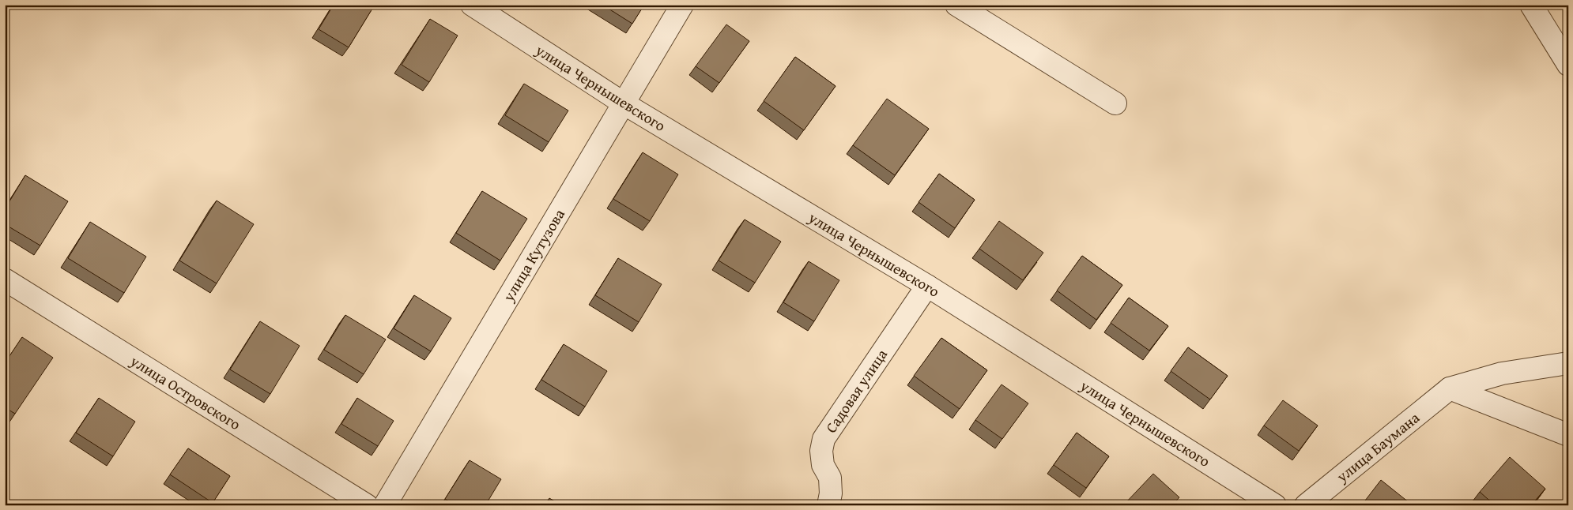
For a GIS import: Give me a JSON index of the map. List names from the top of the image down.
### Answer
{
  "streets": {
    "street": [
      "улица Чернышевского",
      "улица Кутузова",
      "Садовая улица",
      "улица Островского",
      "улица Баумана"
    ]
  },
  "crossings": [
    ["улица Чернышевского", "улица Кутузова"],
    ["улица Чернышевского", "Садовая улица"]
  ]
}
